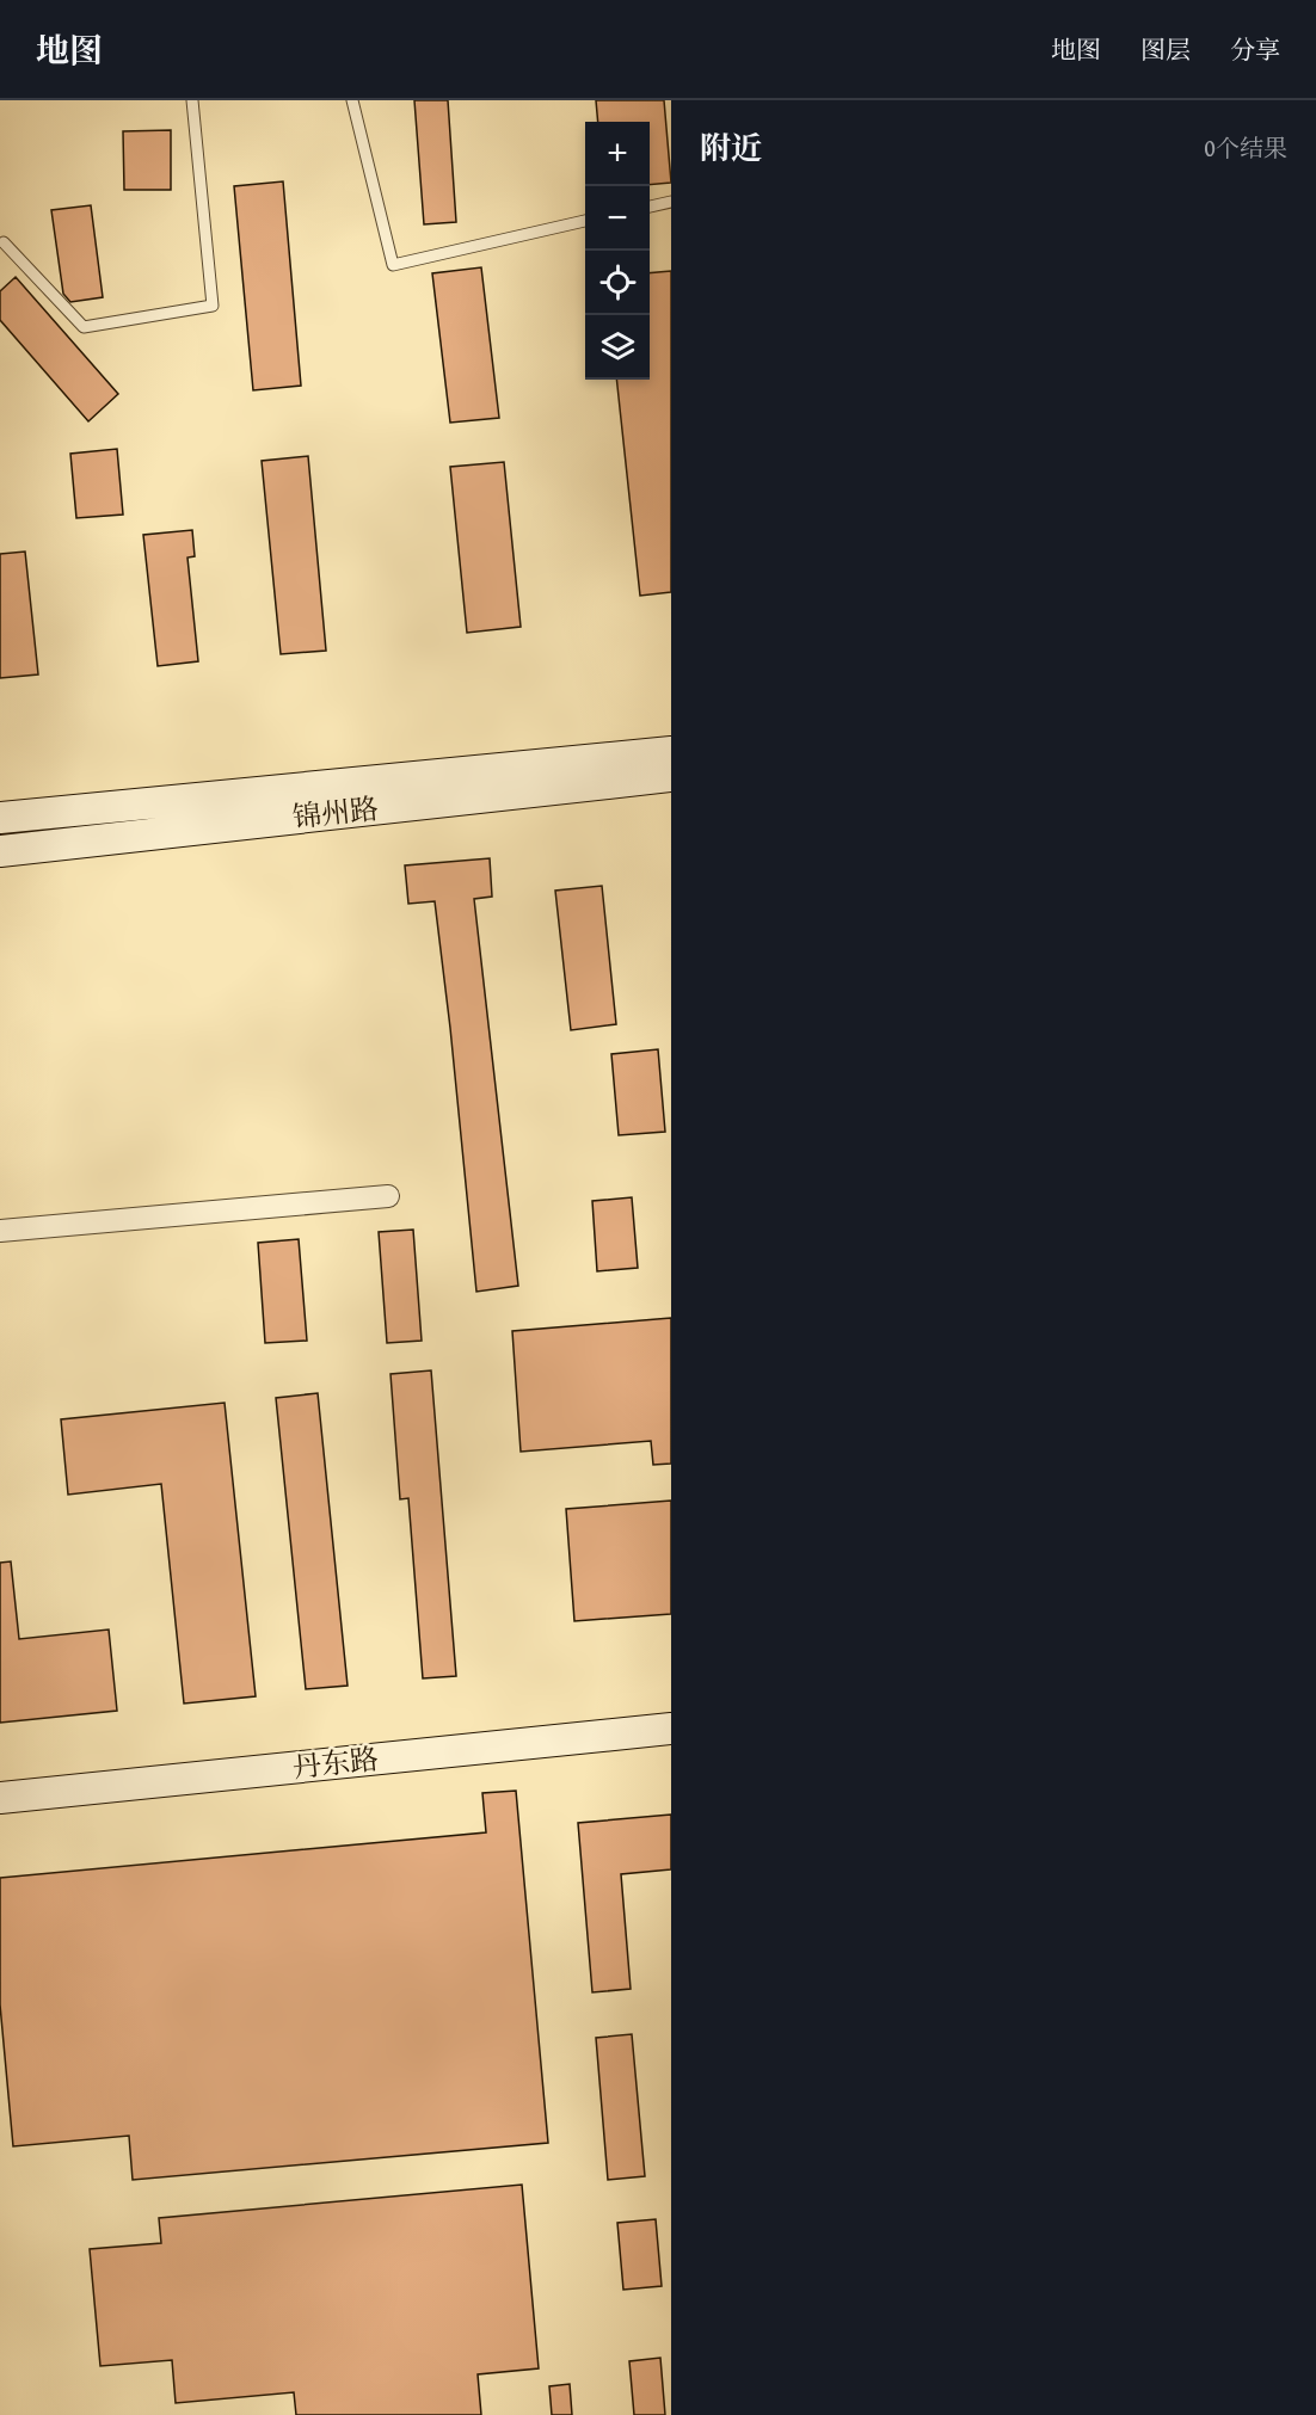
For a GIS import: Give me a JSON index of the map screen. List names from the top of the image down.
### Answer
{
  "streets": {
    "main road": ["锦州路", "丹东路"]
  },
  "page": {
    "header": "地图",
    "nav": ["地图", "图层", "分享"],
    "heading": ["附近", "0个结果"],
    "map_buttons": ["+", "−"]
  }
}
